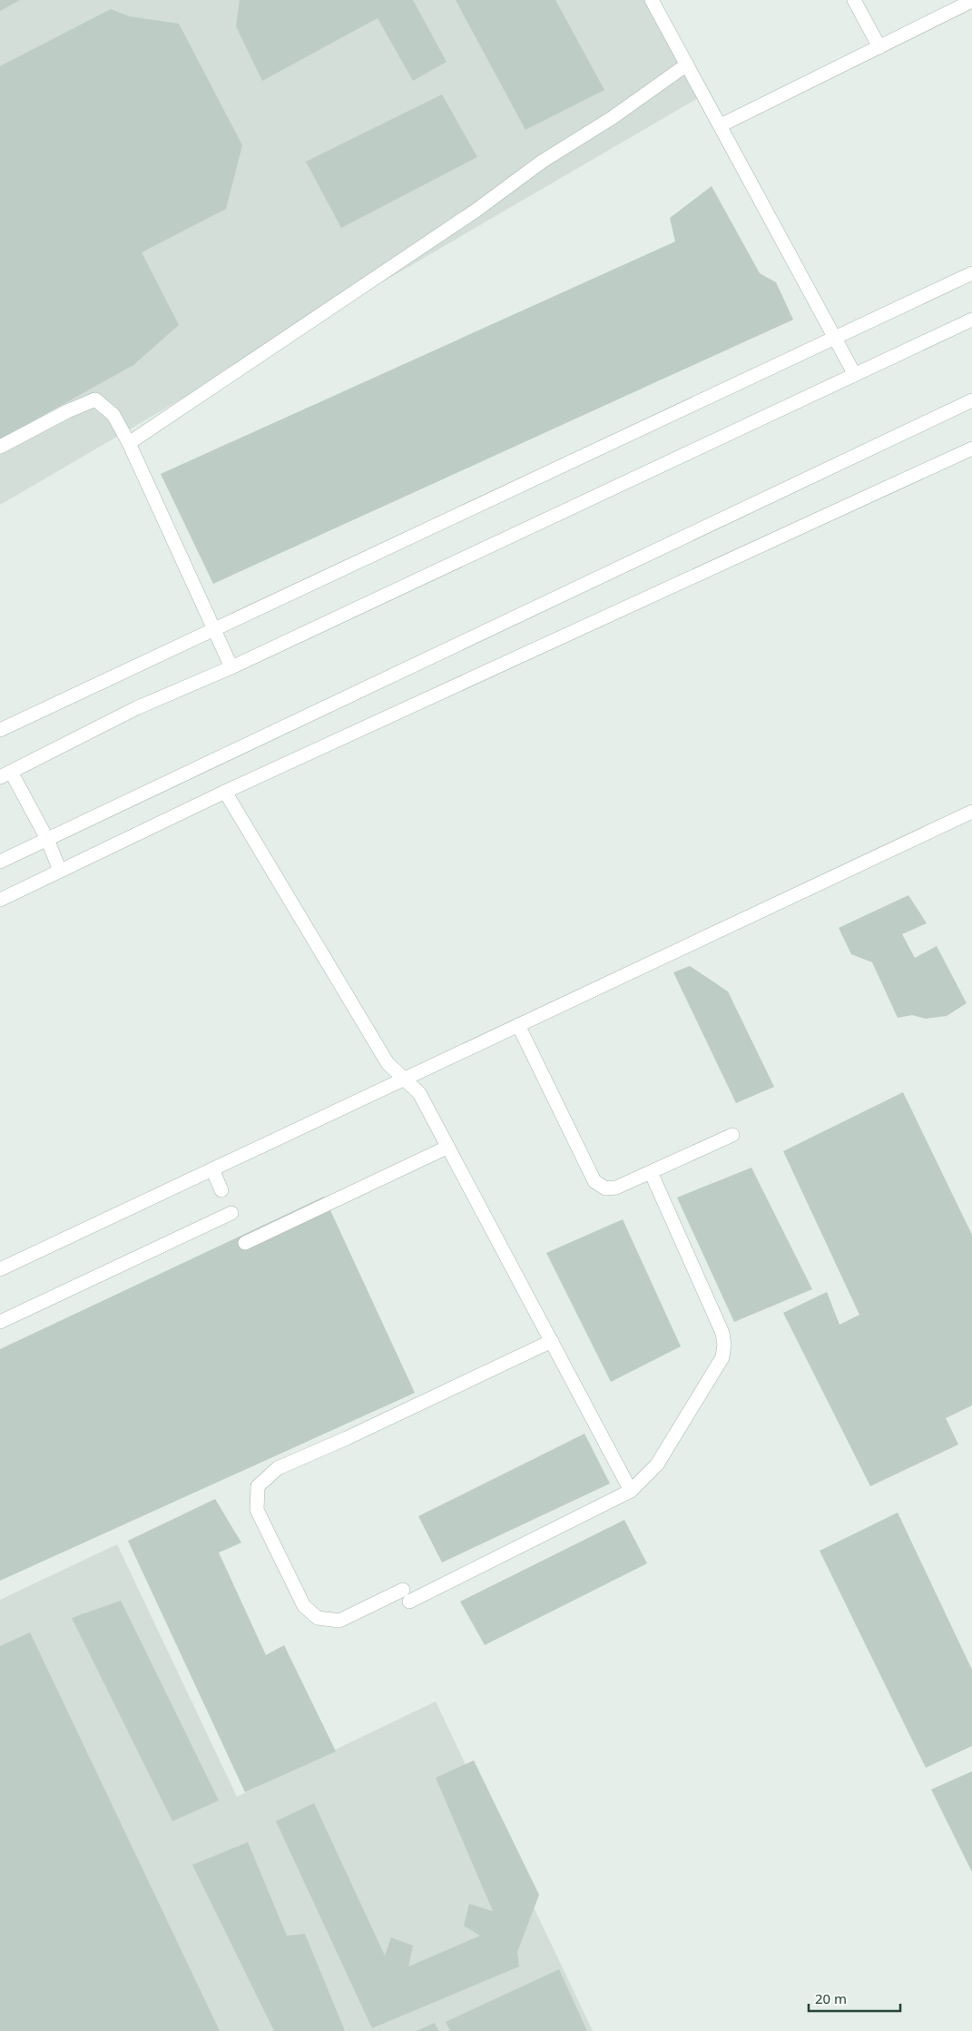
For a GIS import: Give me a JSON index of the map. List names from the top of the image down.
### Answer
{
  "scale_bar": "20 m"
}
